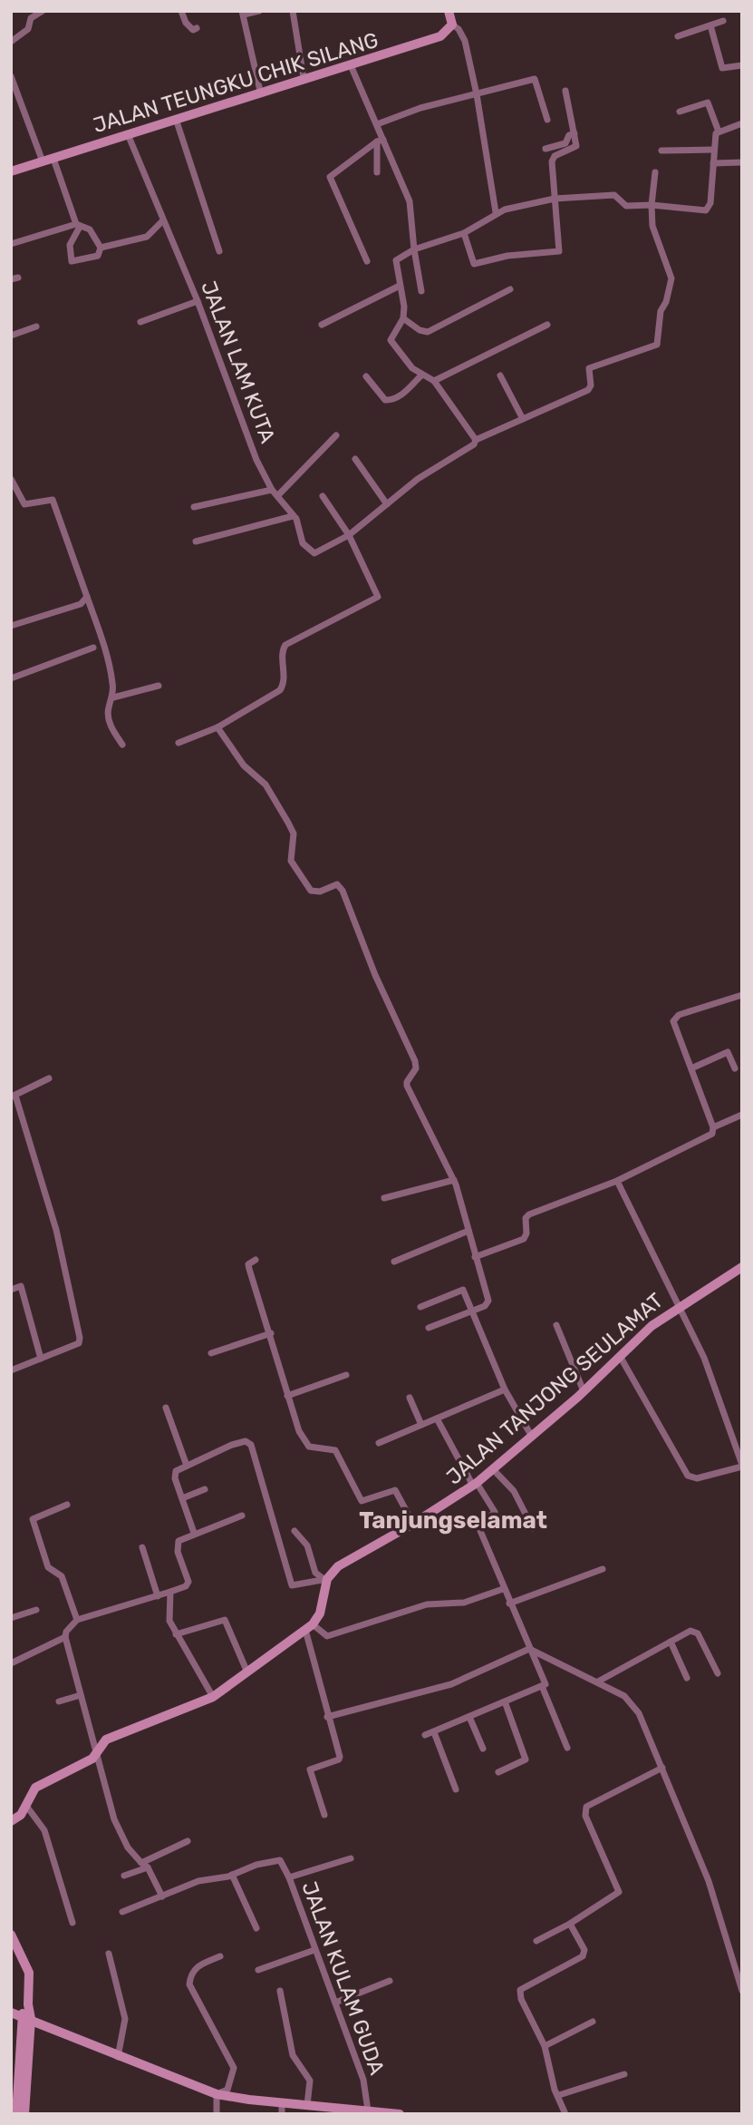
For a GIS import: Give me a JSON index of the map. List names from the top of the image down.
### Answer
{
  "streets": {
    "street": [
      "JALAN TEUNGKU CHIK SILANG",
      "JALAN LAM KUTA",
      "JALAN TANJONG SEULAMAT",
      "JALAN KULAM GUDA"
    ]
  },
  "crossings": [
    ["JALAN TEUNGKU CHIK SILANG", "JALAN LAM KUTA"]
  ],
  "districts": ["Tanjungselamat"]
}
